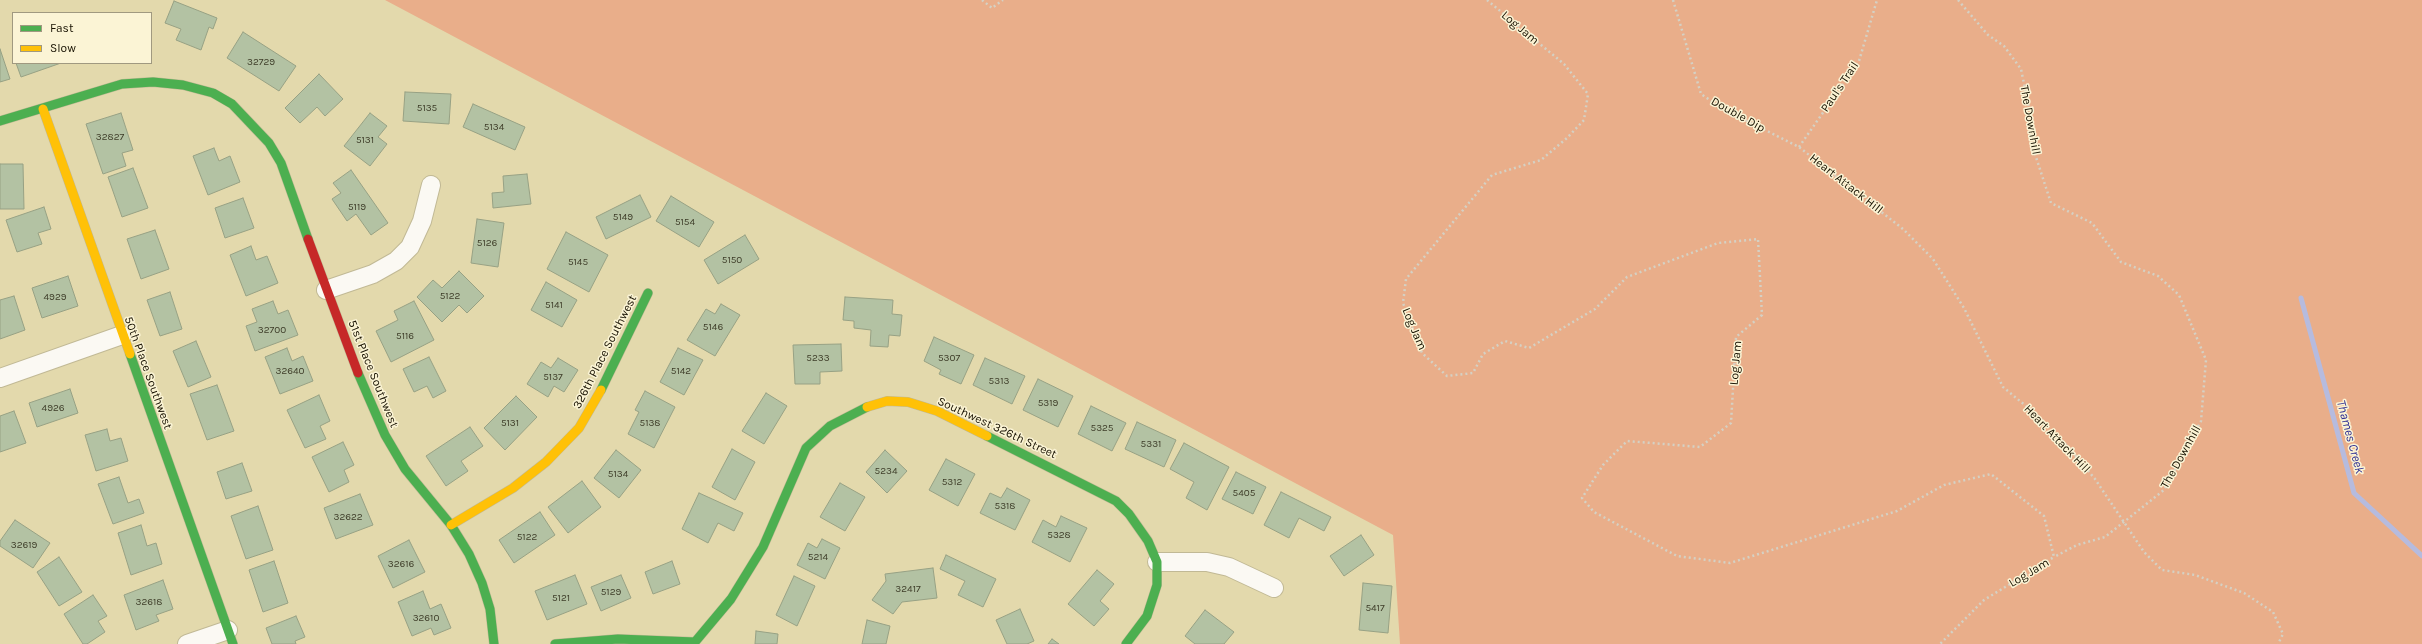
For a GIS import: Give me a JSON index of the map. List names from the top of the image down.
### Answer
{
  "streets": {
    "street": [
      "326th Place Southwest",
      "50th Place Southwest",
      "51st Place Southwest",
      "Southwest 326th Street"
    ],
    "path": [
      "Log Jam",
      "Paul's Trail",
      "Double Dip",
      "The Downhill",
      "Heart Attack Hill"
    ]
  },
  "crossings": [
    ["Log Jam", "The Downhill"],
    ["Paul's Trail", "Double Dip"],
    ["Paul's Trail", "Heart Attack Hill"],
    ["Double Dip", "Heart Attack Hill"],
    ["The Downhill", "Heart Attack Hill"],
    ["326th Place Southwest", "51st Place Southwest"],
    ["50th Place Southwest", "51st Place Southwest"]
  ],
  "water": ["Thames Creek"],
  "house_numbers": [
    "32729",
    "5135",
    "5134",
    "32827",
    "5131",
    "5119",
    "5149",
    "5154",
    "5126",
    "5150",
    "5145",
    "5122",
    "4929",
    "5141",
    "5146",
    "32700",
    "5116",
    "5233",
    "5307",
    "32640",
    "5142",
    "5137",
    "5313",
    "5319",
    "4926",
    "5131",
    "5138",
    "5325",
    "5331",
    "5234",
    "5134",
    "5312",
    "5405",
    "5318",
    "32622",
    "5328",
    "5122",
    "32619",
    "5214",
    "32616",
    "32417",
    "5129",
    "5121",
    "32618",
    "5417",
    "32610"
  ],
  "legend": ["Fast", "Slow"]
}
